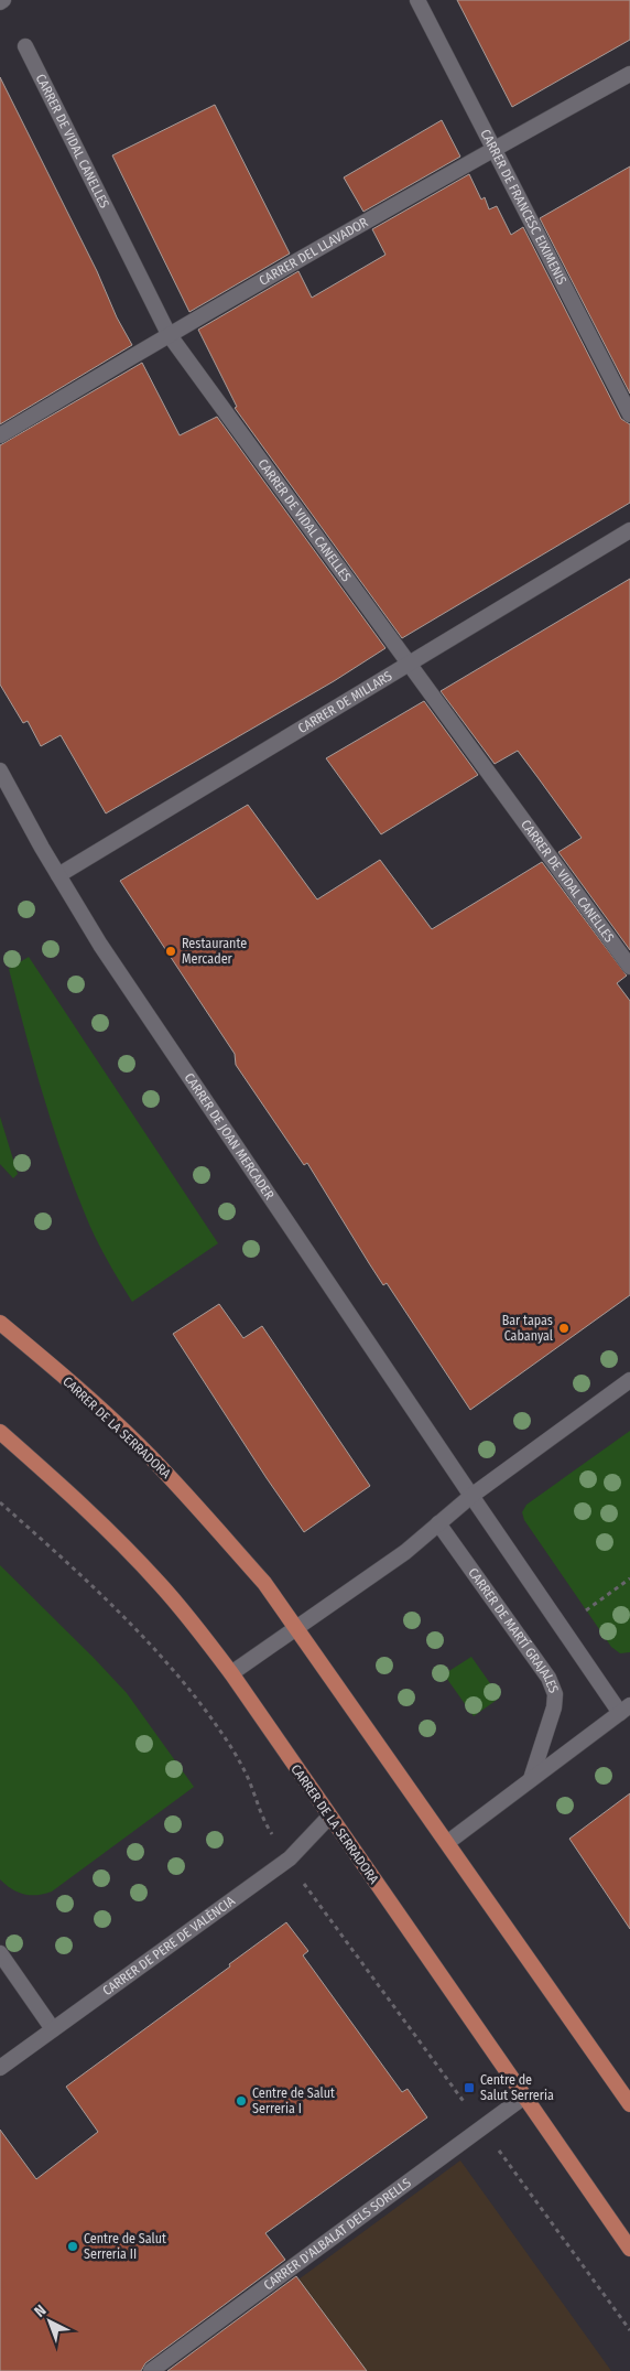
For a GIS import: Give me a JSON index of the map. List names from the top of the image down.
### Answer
{
  "streets": {
    "main road": ["CARRER DE LA SERRADORA"],
    "street": [
      "CARRER DE VIDAL CANELLES",
      "CARRER DE FRANCESC EIXIMENIS",
      "CARRER DEL LLAVADOR",
      "CARRER DE MILLARS",
      "CARRER DE JOAN MERCADER",
      "CARRER DE MARTÍ GRAJALES",
      "CARRER DE PERE DE VALÈNCIA",
      "CARRER D'ALBALAT DELS SORELLS"
    ]
  },
  "crossings": [
    ["CARRER DE VIDAL CANELLES", "CARRER DEL LLAVADOR"],
    ["CARRER DE VIDAL CANELLES", "CARRER DE MILLARS"],
    ["CARRER DE FRANCESC EIXIMENIS", "CARRER DEL LLAVADOR"],
    ["CARRER DE MILLARS", "CARRER DE JOAN MERCADER"],
    ["CARRER DE LA SERRADORA", "CARRER DE PERE DE VALÈNCIA"],
    ["CARRER DE LA SERRADORA", "CARRER D'ALBALAT DELS SORELLS"]
  ],
  "places": {
    "other": [
      "Restaurante Mercader",
      "Bar tapas Cabanyal",
      "Centre de Salut Serreria I",
      "Centre de Salut Serreria II"
    ],
    "transit": ["Centre de Salut Serreria"]
  },
  "north": "top left"
}
